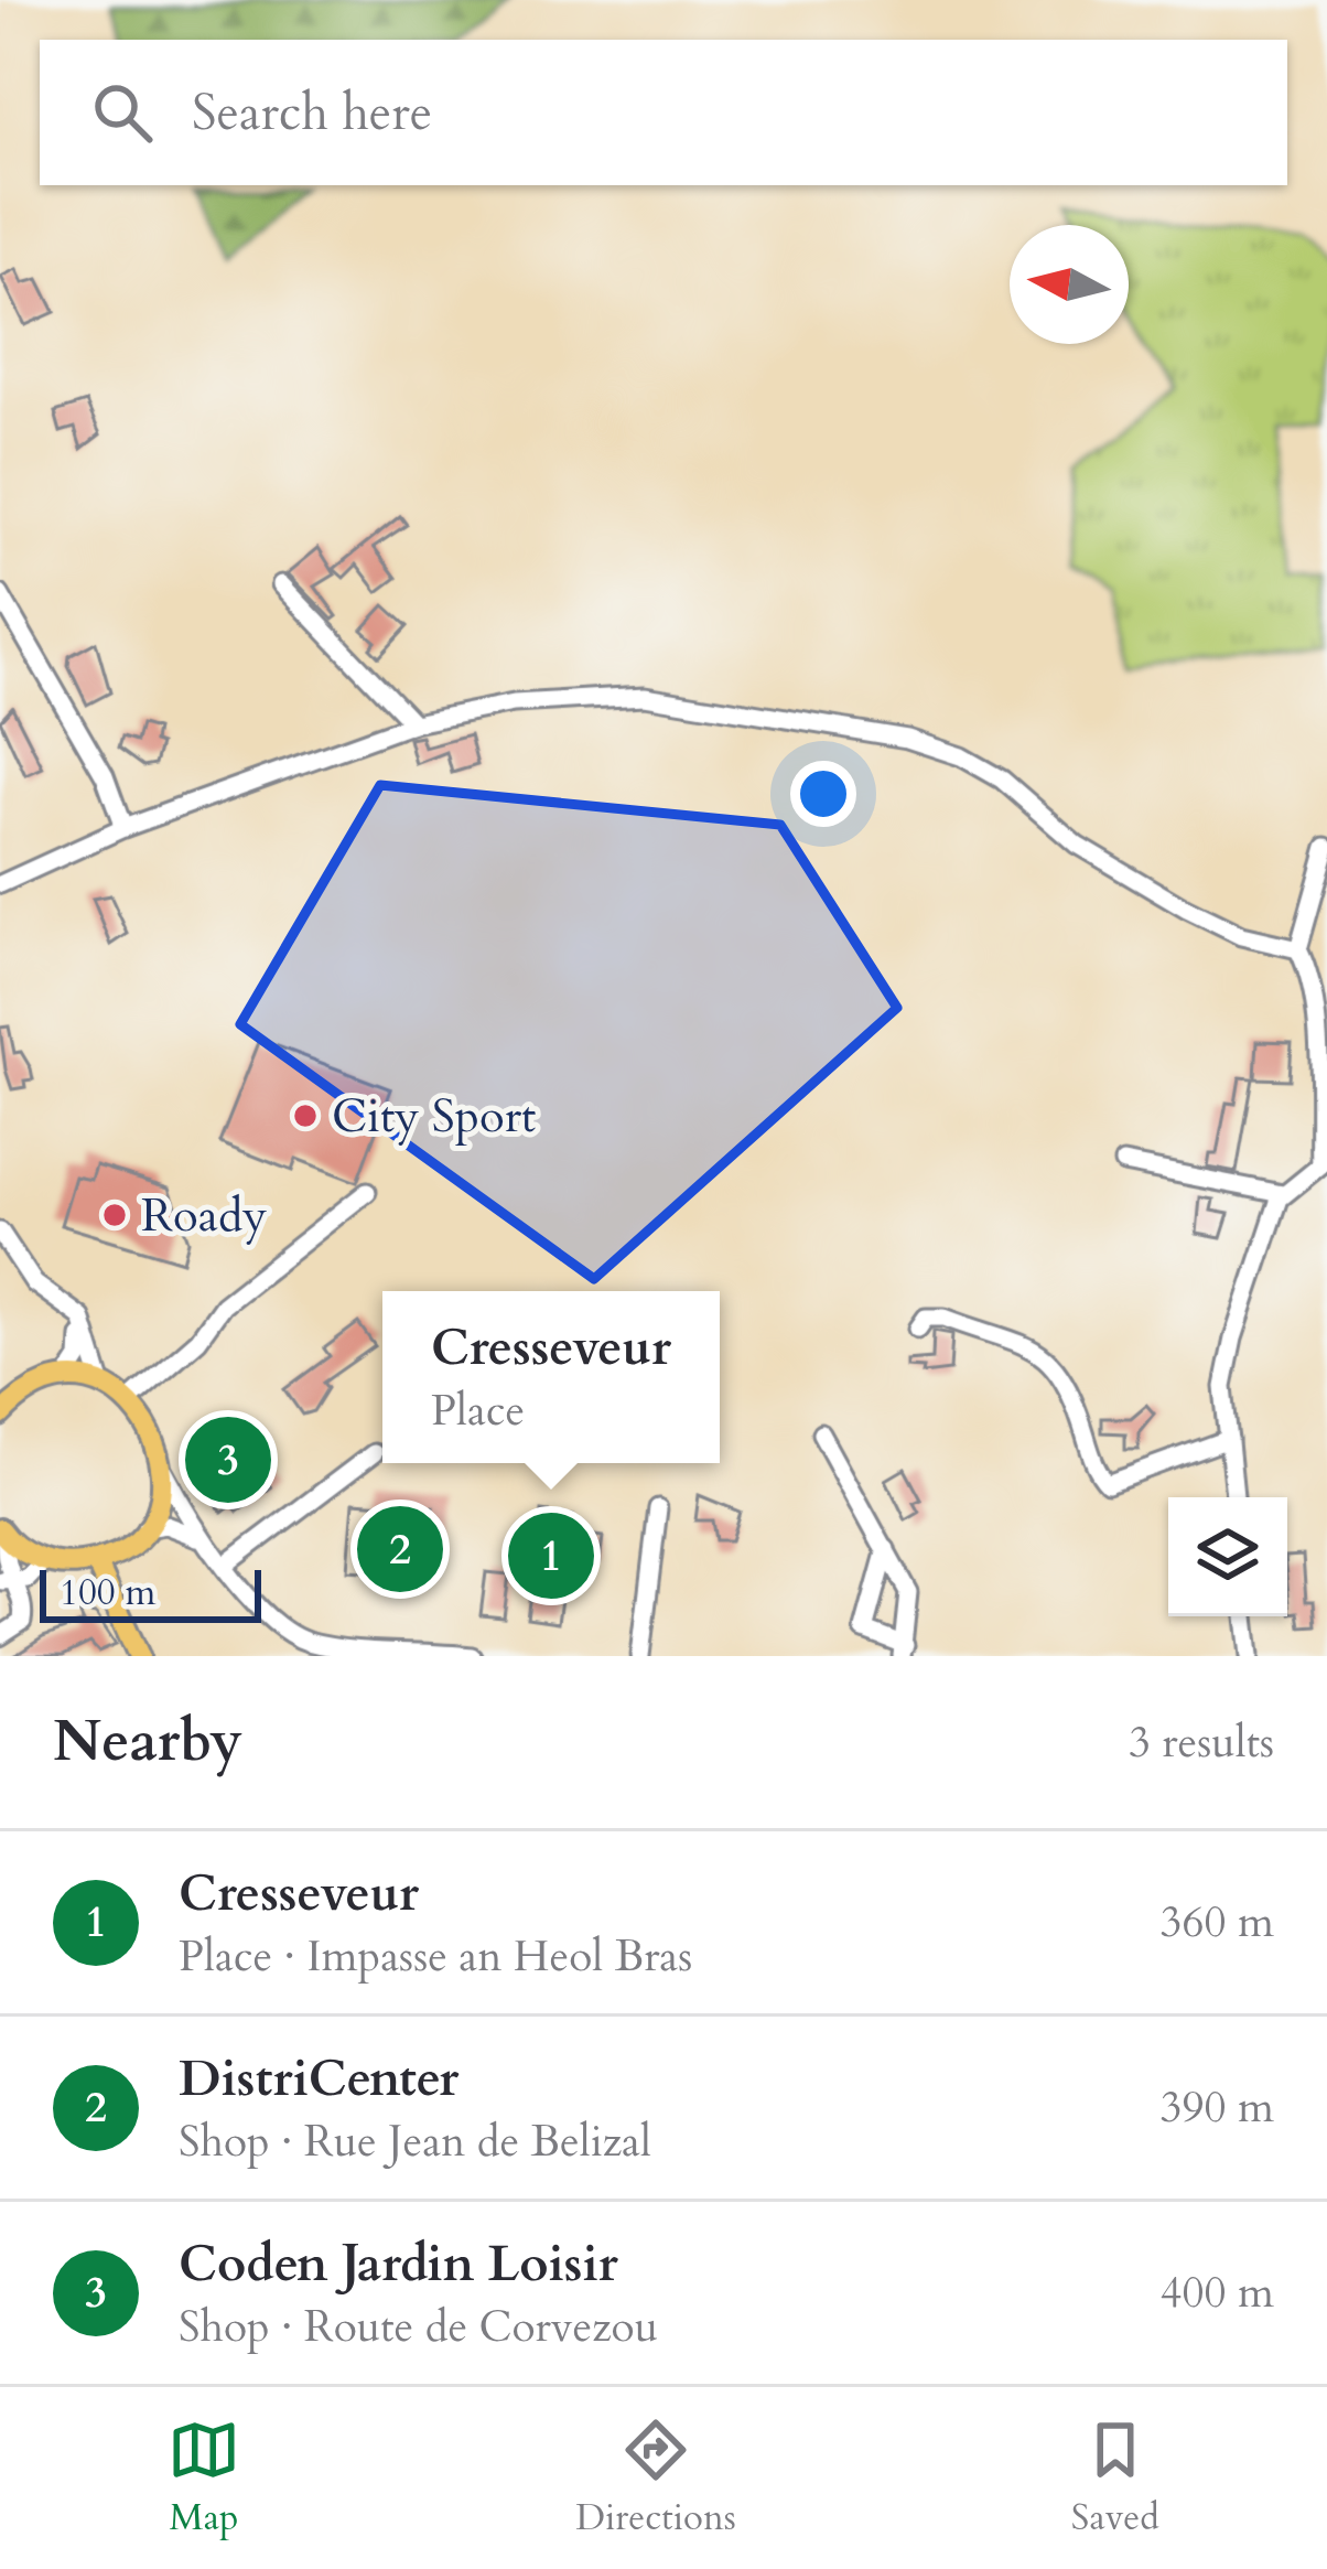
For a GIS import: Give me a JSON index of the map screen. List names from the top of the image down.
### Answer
{
  "places": ["City Sport", "Roady"],
  "scale_bar": "100 m",
  "north": "left",
  "page": {
    "search": "Search here",
    "popup": ["Cresseveur", "Place"],
    "pins": ["3", "2", "1"],
    "scale": "100 m",
    "heading": ["Nearby", "3 results"],
    "list": [
      {
        "mark": "1",
        "name": "Cresseveur",
        "note": "Place · Impasse an Heol Bras",
        "value": "360 m"
      },
      {
        "mark": "2",
        "name": "DistriCenter",
        "note": "Shop · Rue Jean de Belizal",
        "value": "390 m"
      },
      {
        "mark": "3",
        "name": "Coden Jardin Loisir",
        "note": "Shop · Route de Corvezou",
        "value": "400 m"
      }
    ],
    "nav": ["Map", "Directions", "Saved"]
  }
}
